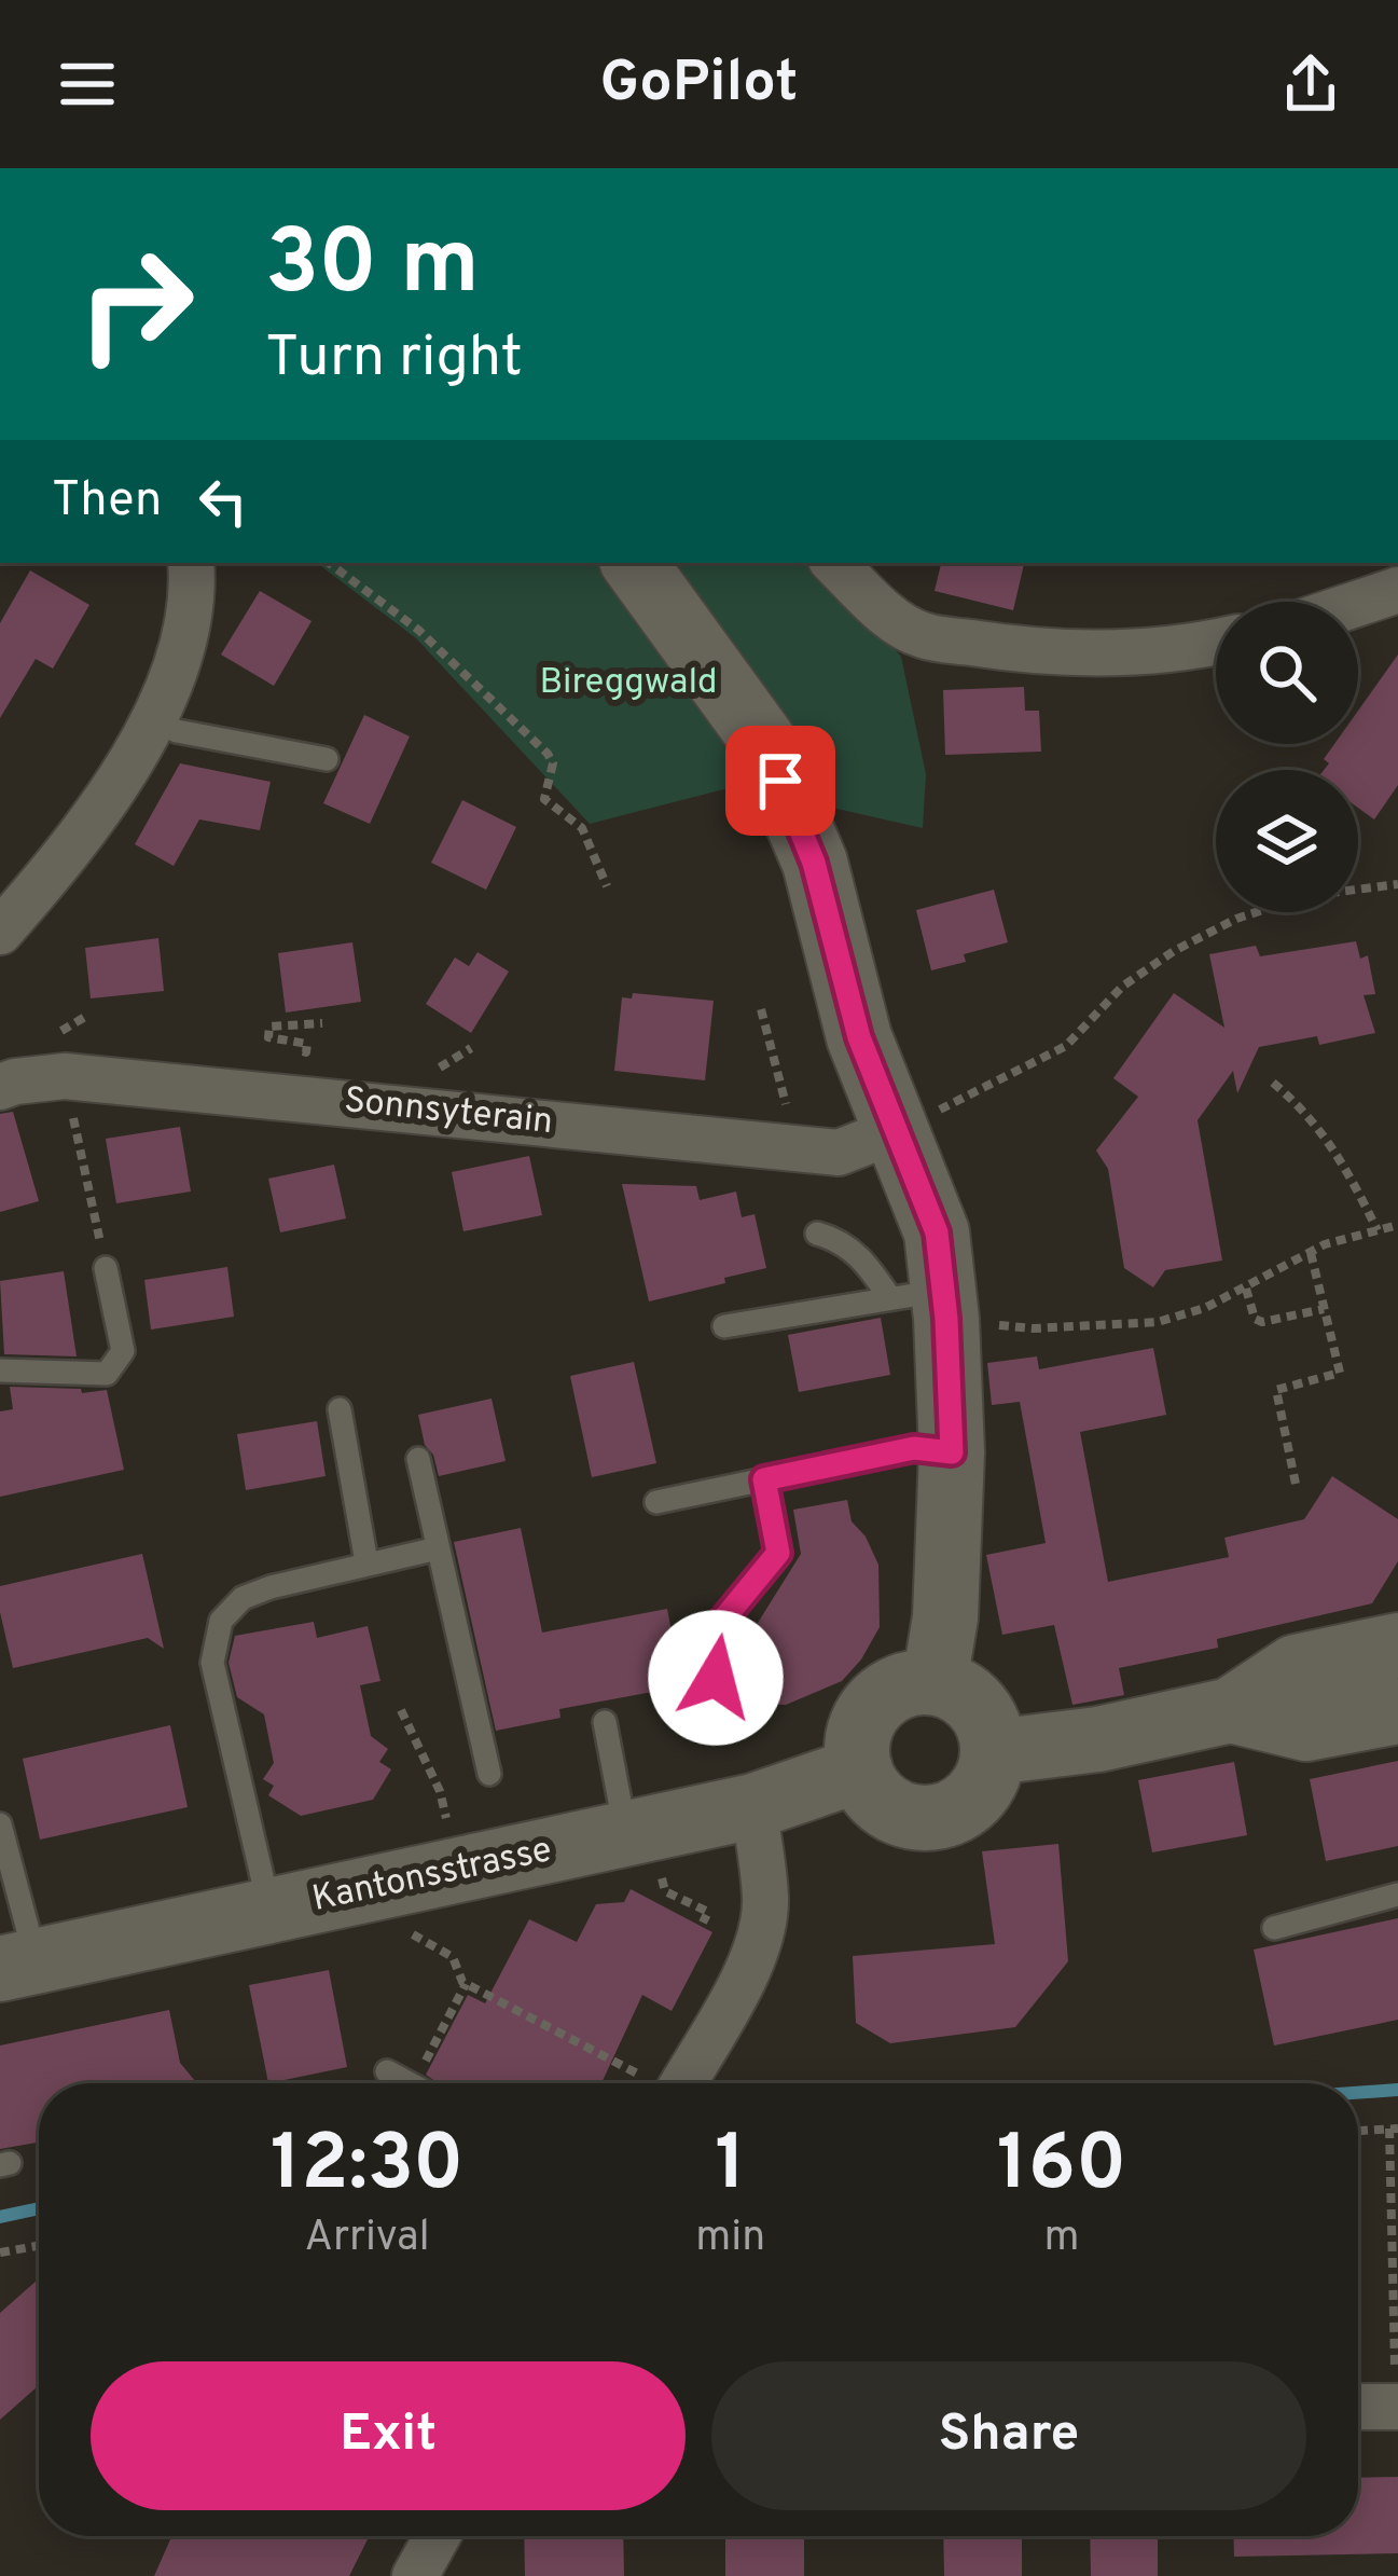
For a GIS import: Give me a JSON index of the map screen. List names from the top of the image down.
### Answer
{
  "streets": {
    "main road": ["Kantonsstrasse"],
    "street": ["Sonnsyterain"]
  },
  "parks": ["Bireggwald"],
  "page": {
    "header": "GoPilot",
    "turn": ["30 m", "Turn right"],
    "then": "Then",
    "eta": [
      "12:30",
      "Arrival",
      "1",
      "min",
      "160",
      "m"
    ],
    "buttons": ["Exit", "Share"]
  }
}
